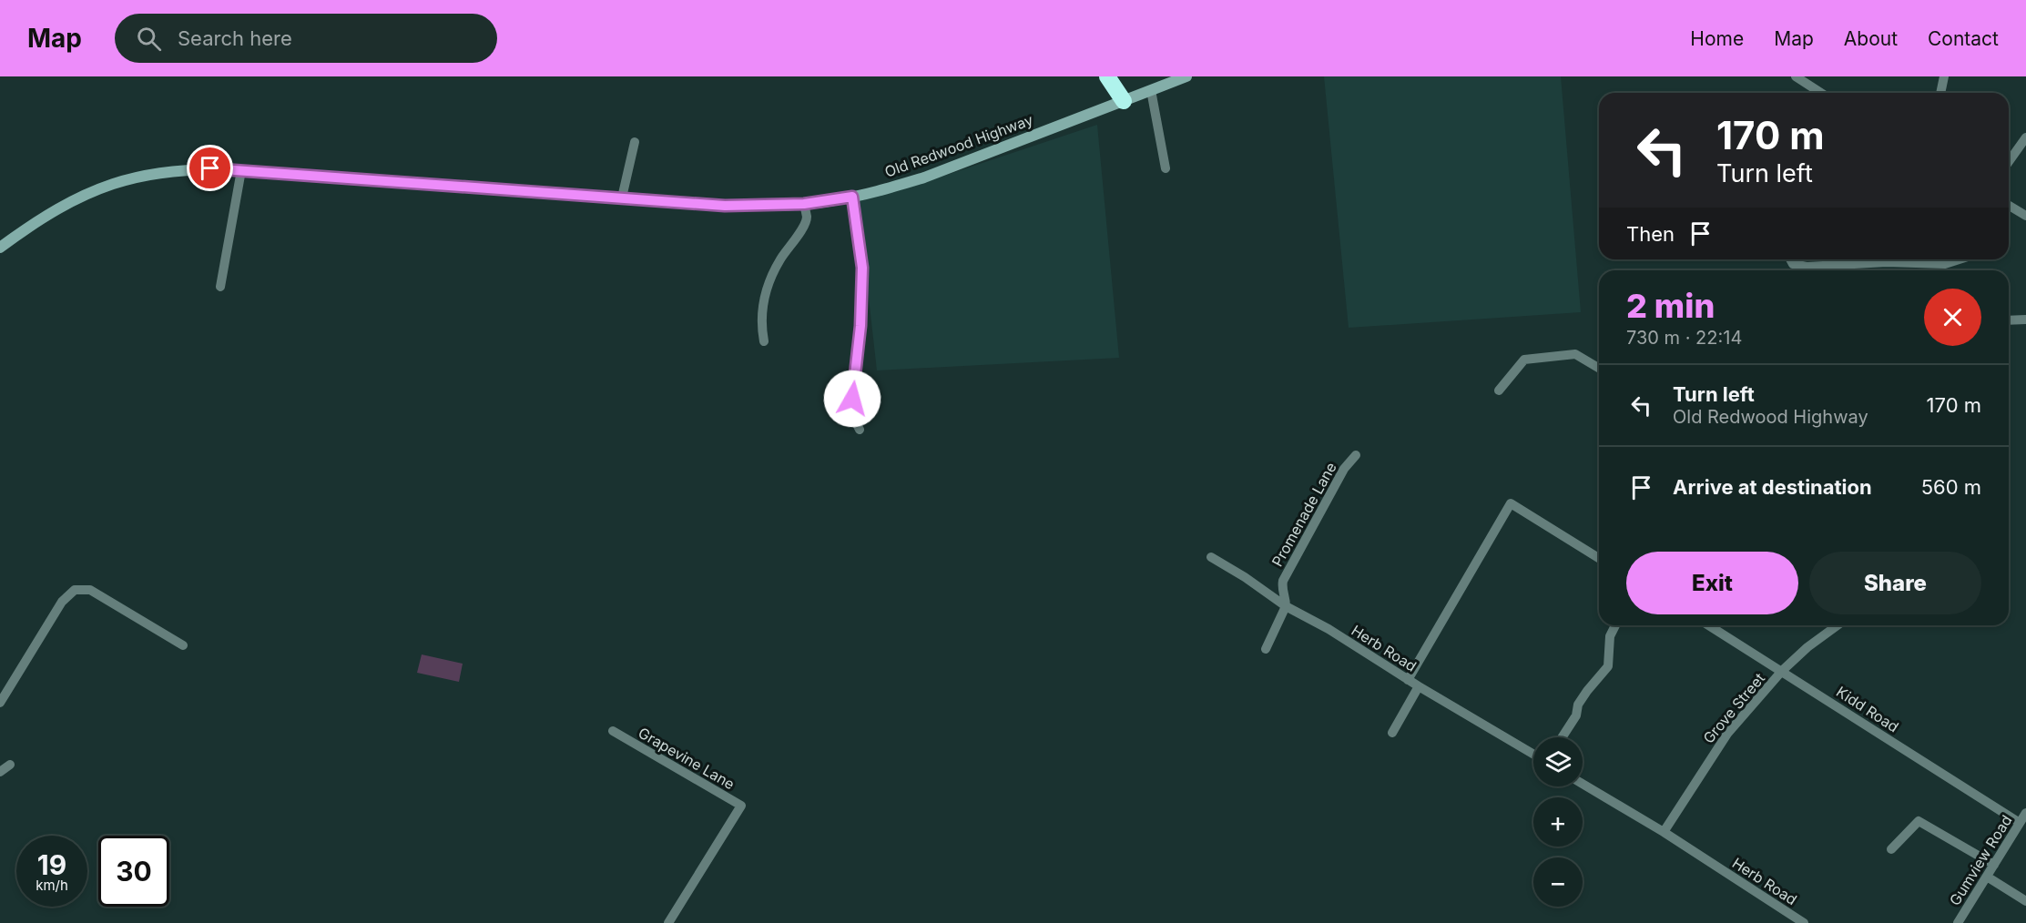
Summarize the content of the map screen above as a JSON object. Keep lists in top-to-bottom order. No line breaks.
{"streets":{"main road":["Old Redwood Highway"],"street":["Promenade Lane","Herb Road","Grove Street","Kidd Road","Grapevine Lane","Gumview Road"]},"crossings":[["Promenade Lane","Herb Road"],["Herb Road","Grove Street"],["Grove Street","Kidd Road"],["Kidd Road","Gumview Road"]],"page":{"header":"Map","search":"Search here","nav":["Home","Map","About","Contact"],"turn":["170 m","Turn left"],"then":"Then","heading":["2 min","730 m · 22:14"],"list":[{"name":"Turn left","note":"Old Redwood Highway","value":"170 m"},{"name":"Arrive at destination","value":"560 m"}],"buttons":["Exit","Share"],"map_buttons":["+","−"],"speed":"19 km/h","limit":"30"}}
